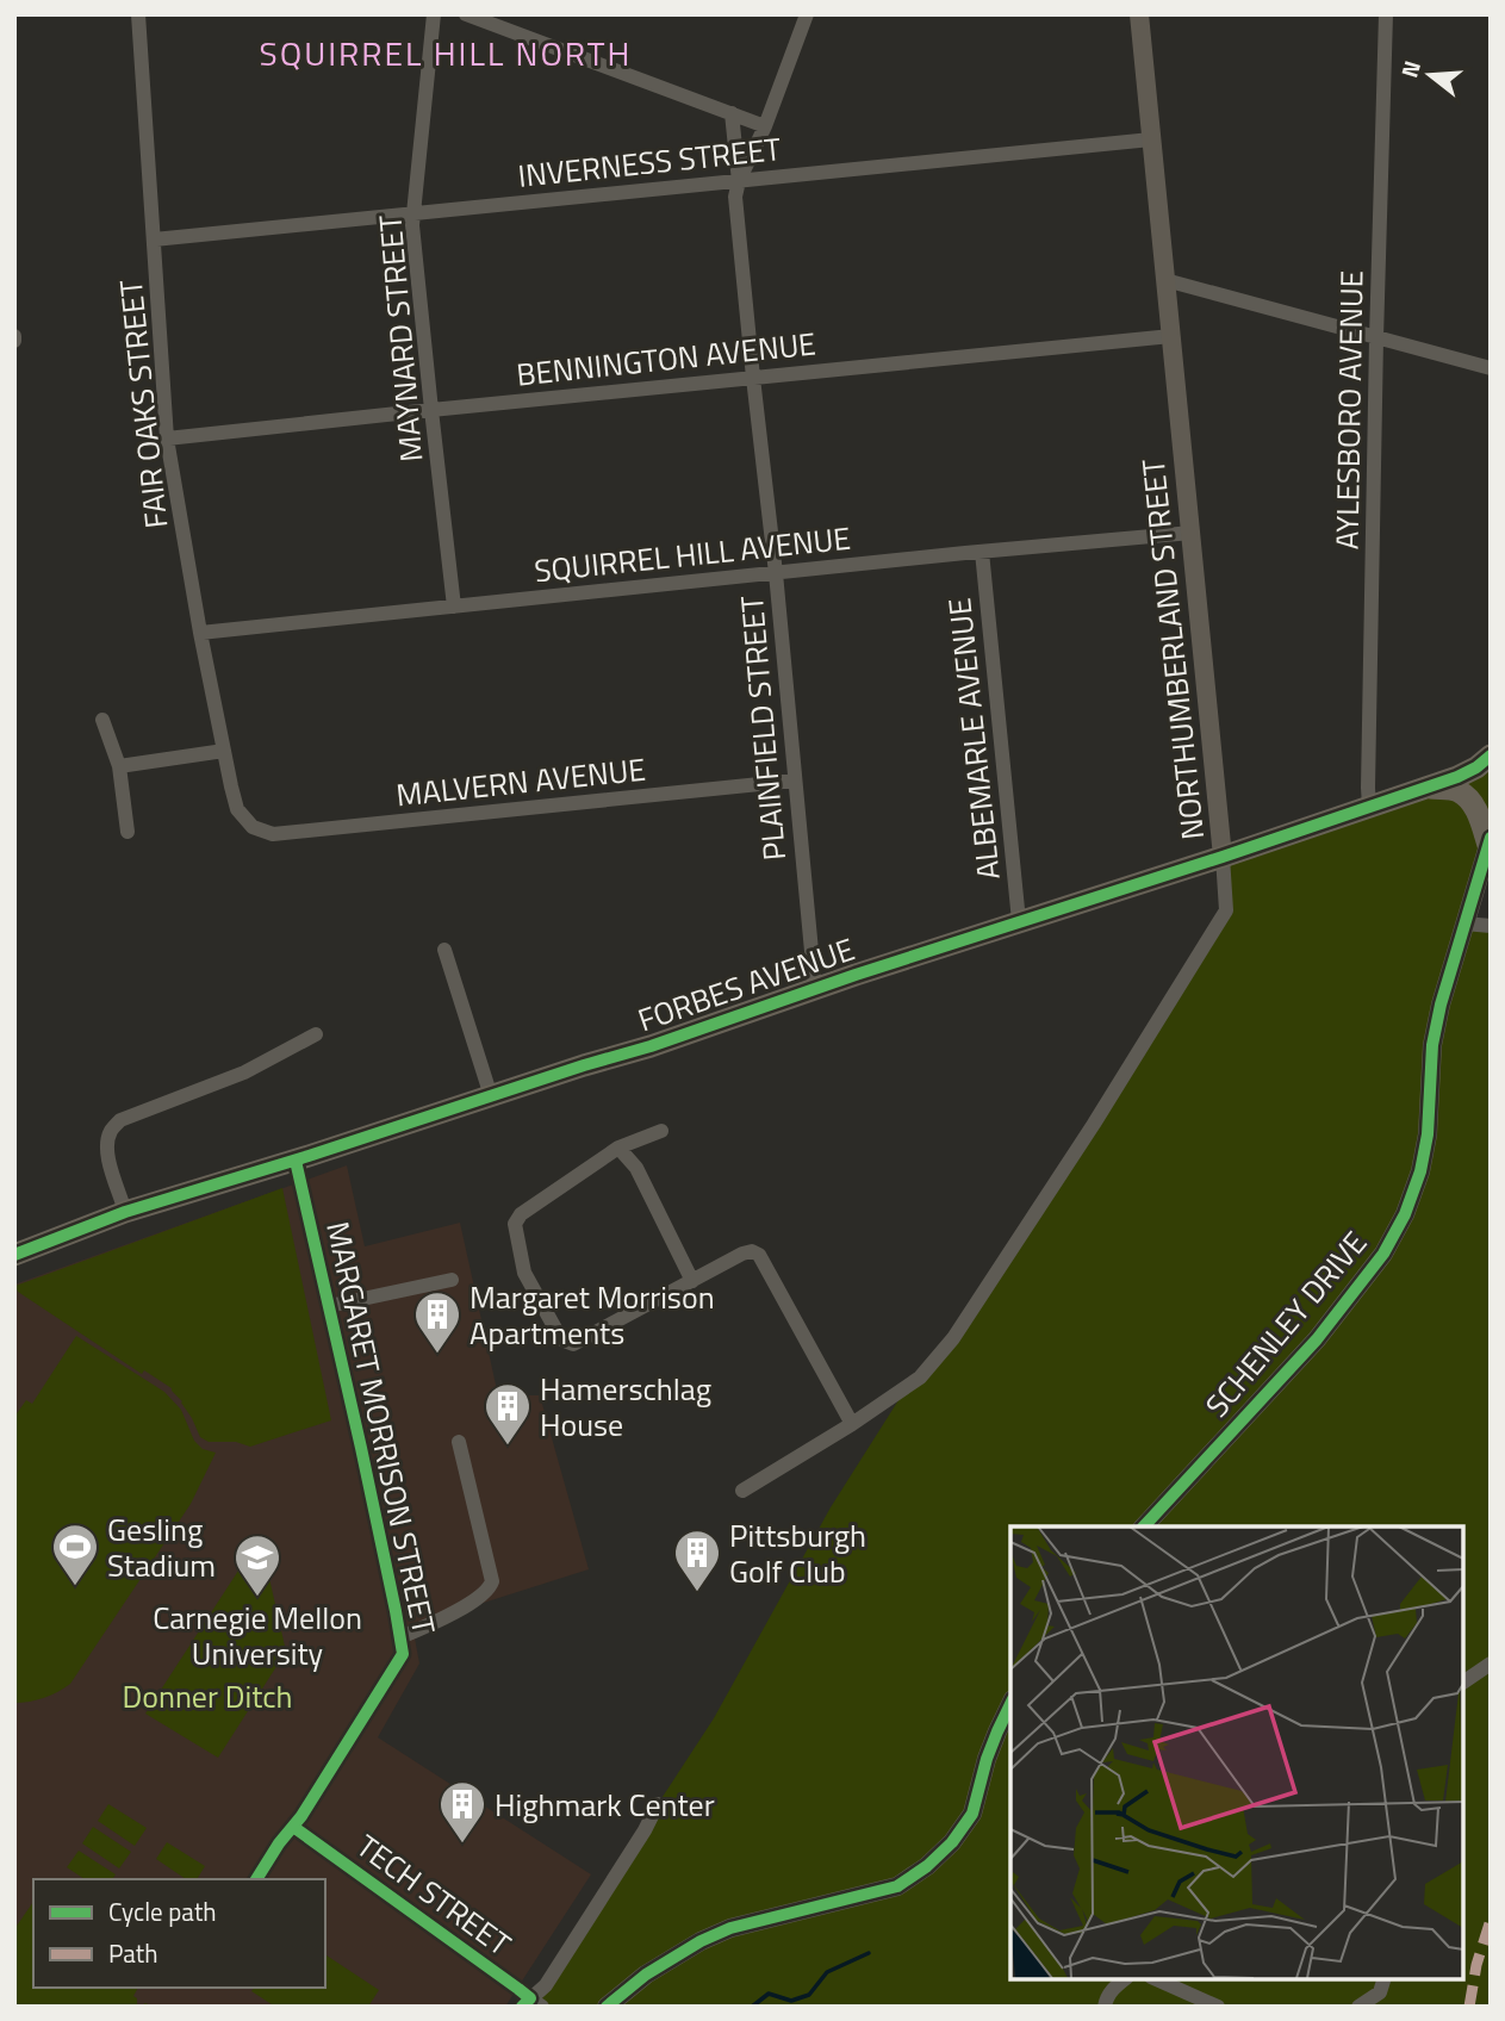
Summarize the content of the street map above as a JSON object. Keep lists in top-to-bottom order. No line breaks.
{"streets":{"main road":["FORBES AVENUE"],"street":["INVERNESS STREET","MAYNARD STREET","BENNINGTON AVENUE","FAIR OAKS STREET","AYLESBORO AVENUE","SQUIRREL HILL AVENUE","NORTHUMBERLAND STREET","PLAINFIELD STREET","ALBEMARLE AVENUE","MALVERN AVENUE","SCHENLEY DRIVE","MARGARET MORRISON STREET","TECH STREET"]},"crossings":[["INVERNESS STREET","MAYNARD STREET"],["INVERNESS STREET","FAIR OAKS STREET"],["INVERNESS STREET","NORTHUMBERLAND STREET"],["INVERNESS STREET","PLAINFIELD STREET"],["MAYNARD STREET","BENNINGTON AVENUE"],["MAYNARD STREET","SQUIRREL HILL AVENUE"],["BENNINGTON AVENUE","FAIR OAKS STREET"],["BENNINGTON AVENUE","NORTHUMBERLAND STREET"],["BENNINGTON AVENUE","PLAINFIELD STREET"],["FAIR OAKS STREET","SQUIRREL HILL AVENUE"],["FAIR OAKS STREET","MALVERN AVENUE"],["AYLESBORO AVENUE","FORBES AVENUE"],["SQUIRREL HILL AVENUE","NORTHUMBERLAND STREET"],["SQUIRREL HILL AVENUE","PLAINFIELD STREET"],["SQUIRREL HILL AVENUE","ALBEMARLE AVENUE"],["NORTHUMBERLAND STREET","FORBES AVENUE"],["PLAINFIELD STREET","MALVERN AVENUE"],["PLAINFIELD STREET","FORBES AVENUE"],["ALBEMARLE AVENUE","FORBES AVENUE"],["FORBES AVENUE","MARGARET MORRISON STREET"],["MARGARET MORRISON STREET","TECH STREET"]],"districts":["SQUIRREL HILL NORTH"],"parks":["Donner Ditch"],"places":{"building":["Margaret Morrison Apartments","Hamerschlag House","Pittsburgh Golf Club","Highmark Center"],"sports":["Gesling Stadium"],"school or university":["Carnegie Mellon University"]},"legend":["Cycle path","Path"],"north":"left"}
